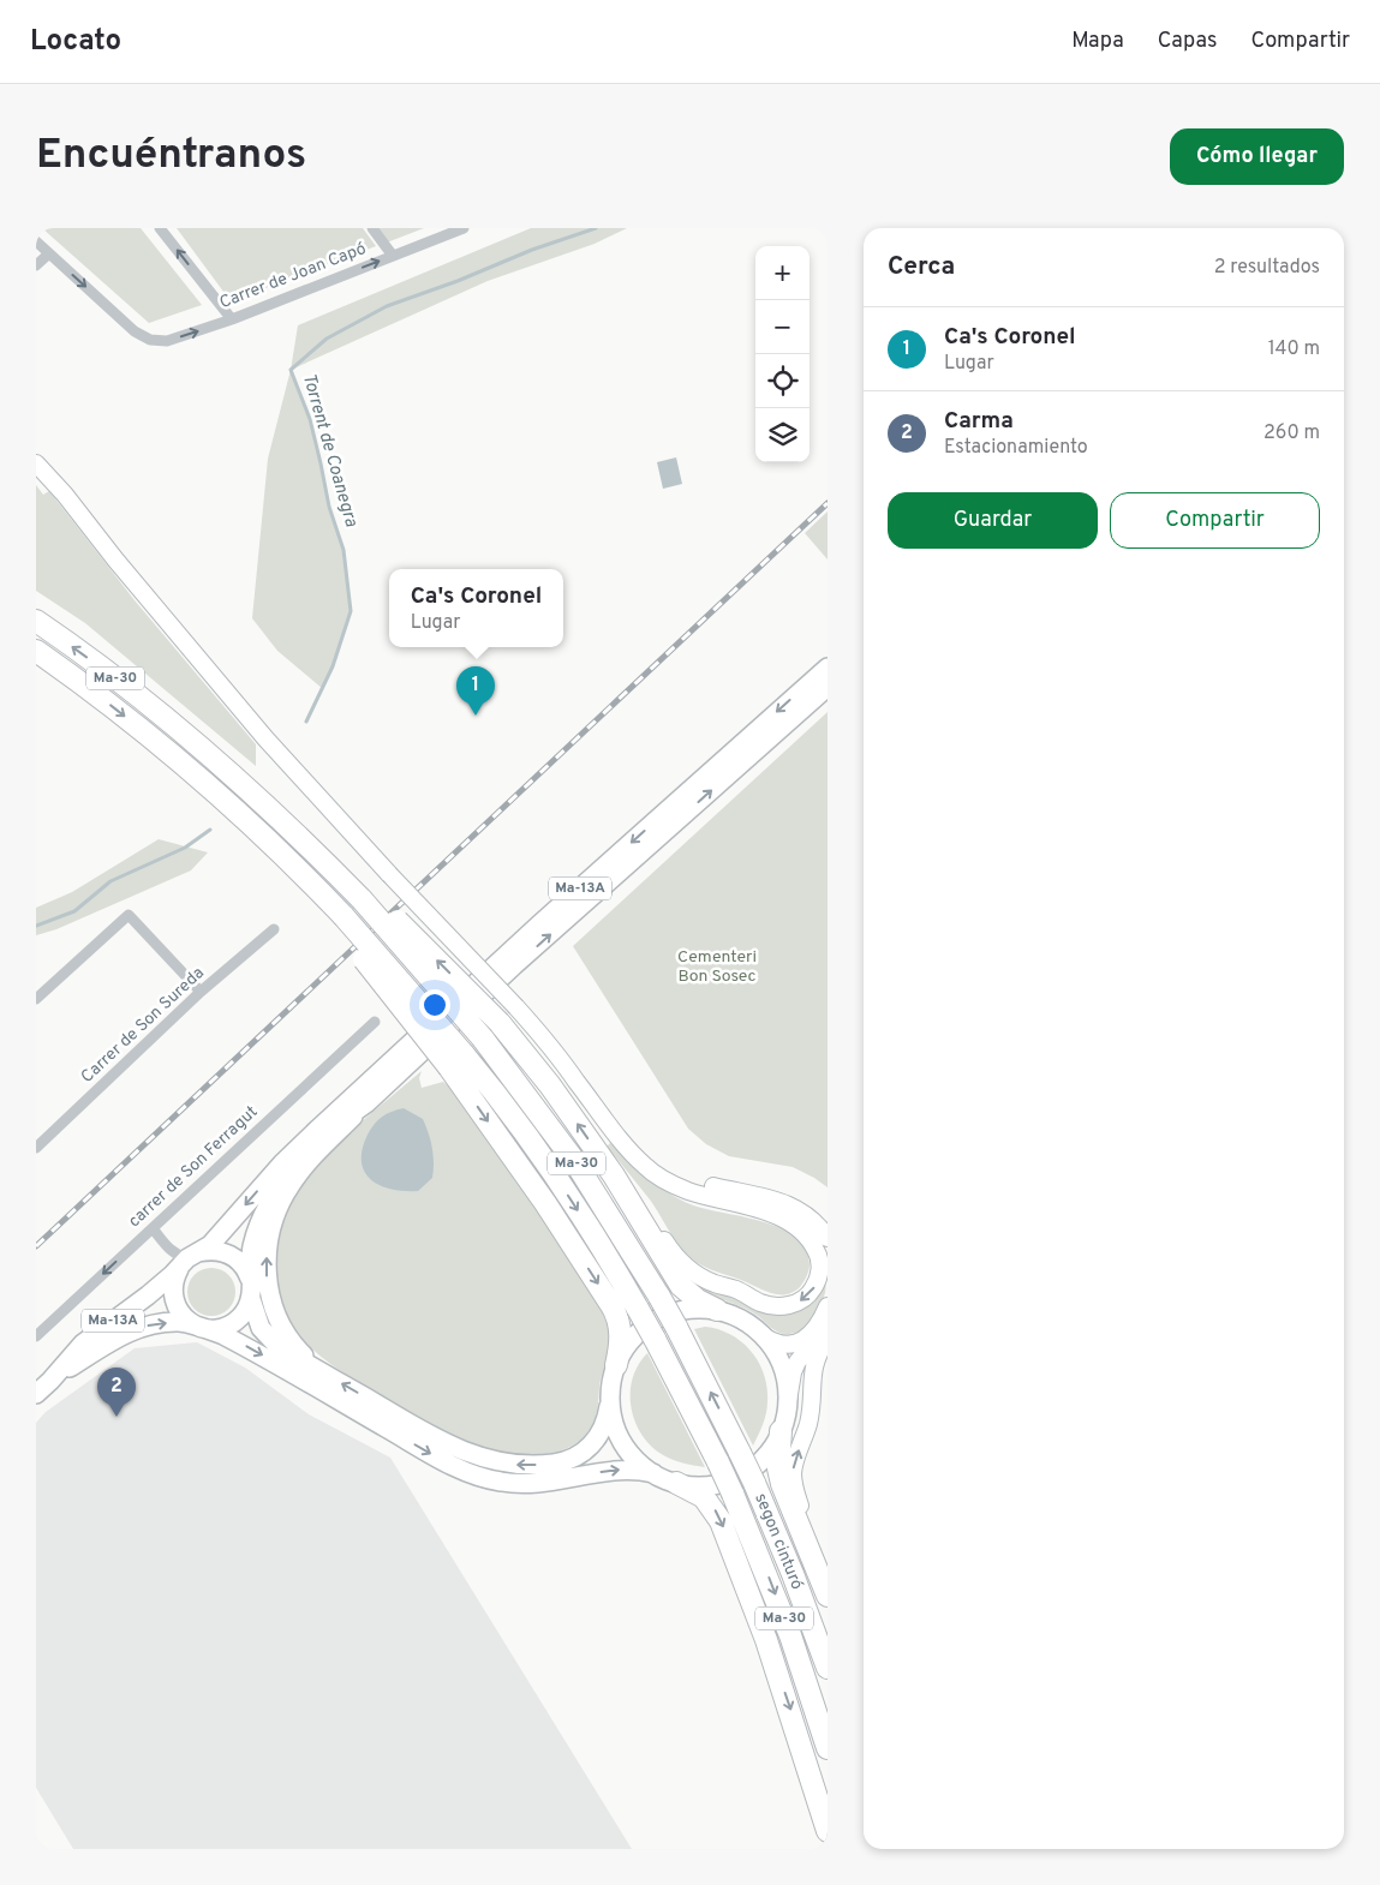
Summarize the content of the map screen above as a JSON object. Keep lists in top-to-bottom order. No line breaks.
{"streets":{"highway":["Ma-30","segon cinturó"],"main road":["Ma-13A"],"street":["Carrer de Joan Capó","Carrer de Son Sureda","carrer de Son Ferragut"]},"crossings":[["Ma-30","segon cinturó"]],"one_way":["Carrer de Joan Capó"],"water":["Torrent de Coanegra"],"parks":["Cementeri Bon Sosec"],"page":{"header":"Locato","nav":["Mapa","Capas","Compartir"],"buttons":["Cómo llegar",["Guardar","Compartir"]],"title":"Encuéntranos","heading":["Cerca","2 resultados"],"map_buttons":["+","−"],"list":[{"mark":"1","name":"Ca's Coronel","note":"Lugar","value":"140 m"},{"mark":"2","name":"Carma","note":"Estacionamiento","value":"260 m"}],"popup":["Ca's Coronel","Lugar"],"pins":["1","2"]}}
